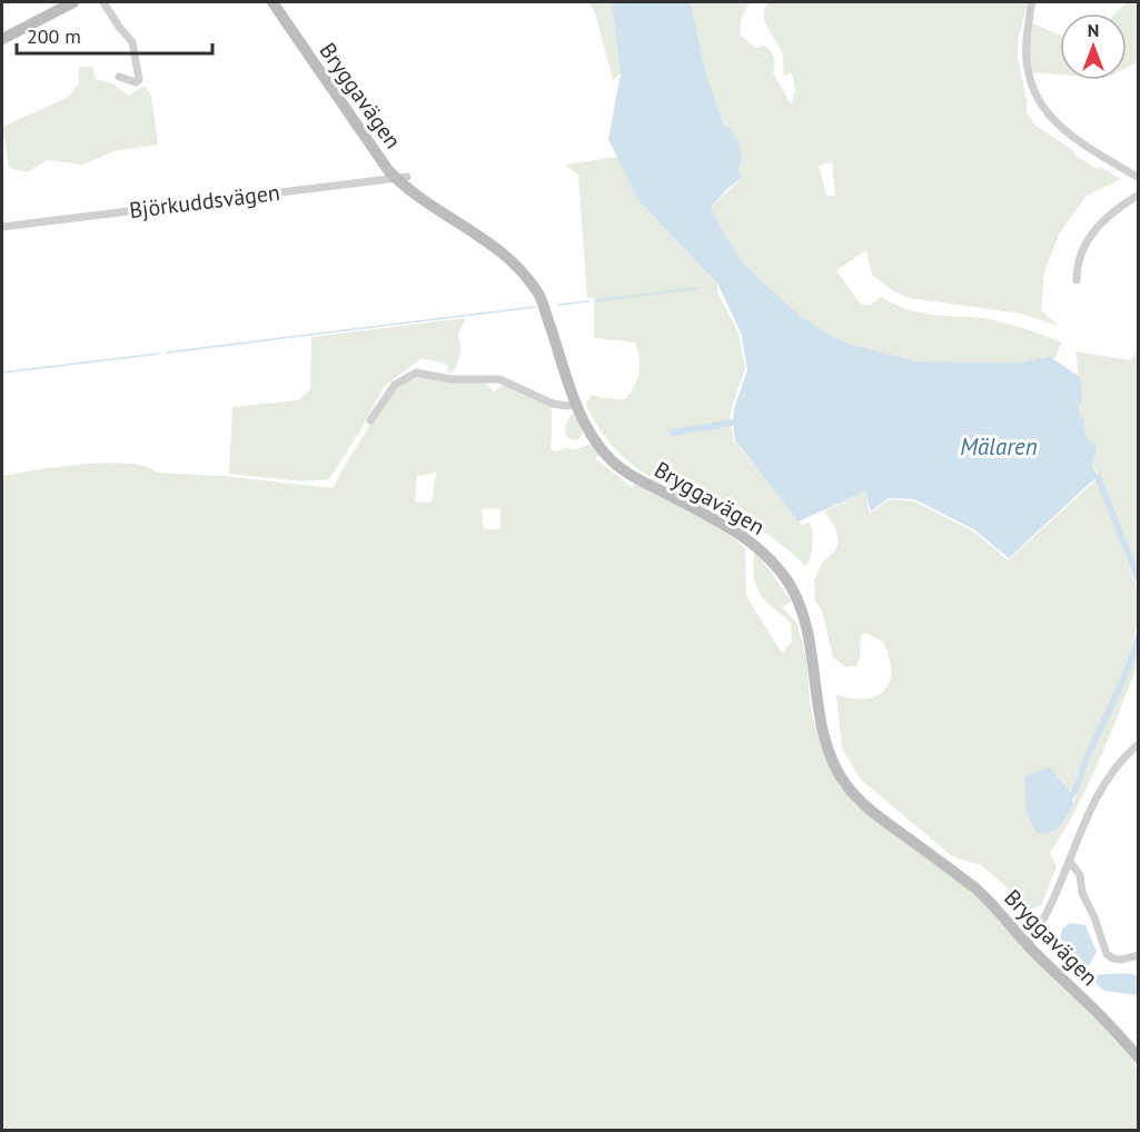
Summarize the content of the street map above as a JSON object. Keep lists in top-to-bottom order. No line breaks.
{"streets":{"main road":["Bryggavägen"],"street":["Björkuddsvägen"]},"crossings":[["Bryggavägen","Björkuddsvägen"]],"water":["Mälaren"],"scale_bar":"200 m","north":"top"}
